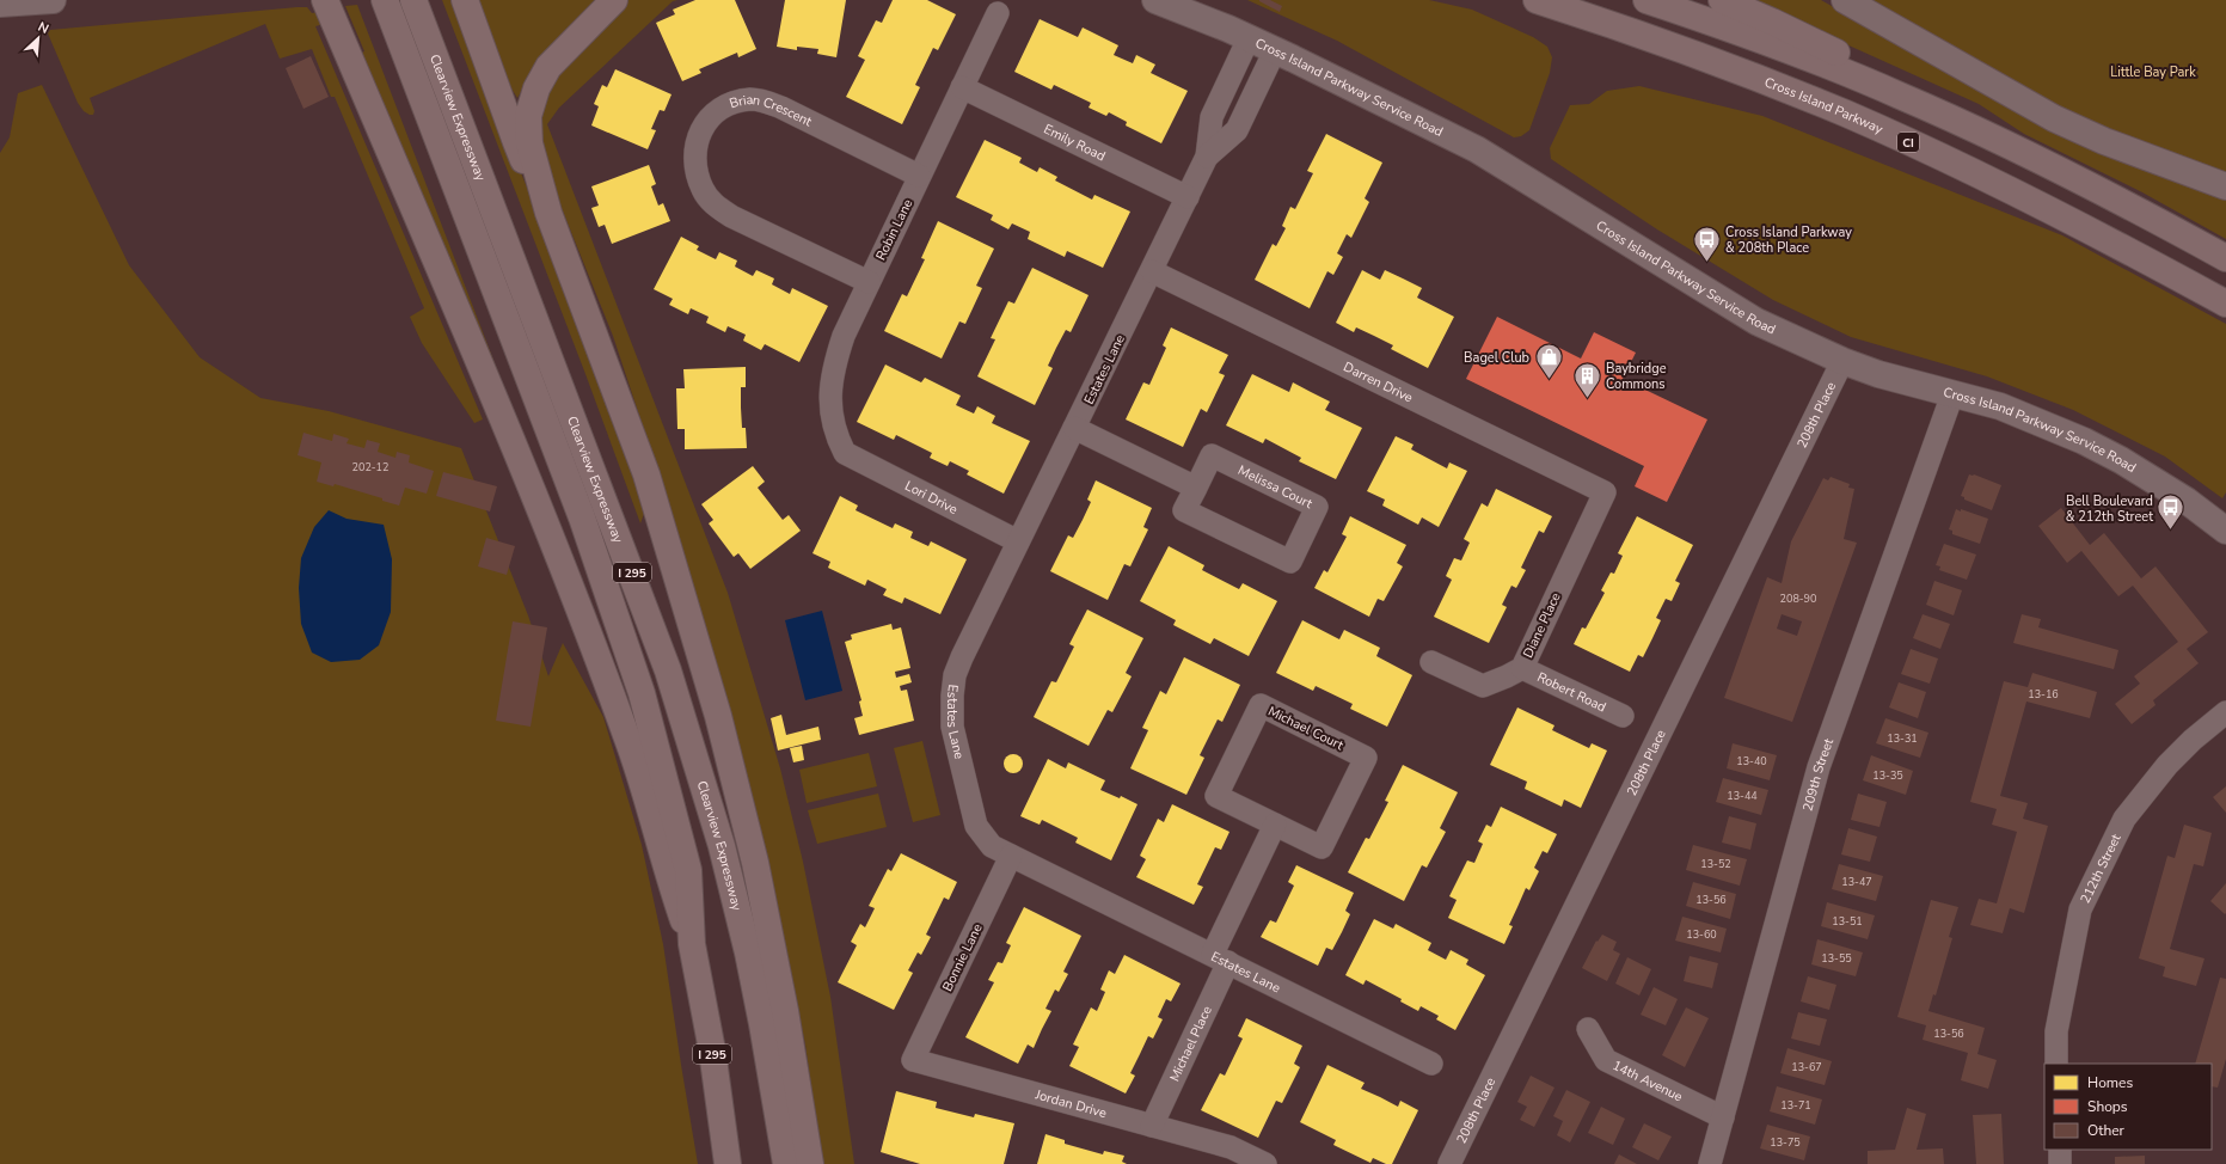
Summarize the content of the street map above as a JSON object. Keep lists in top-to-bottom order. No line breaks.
{"streets":{"highway":["Cross Island Parkway","Clearview Expressway","CI","I 295"],"street":["Cross Island Parkway Service Road","Brian Crescent","Emily Road","Robin Lane","Estates Lane","Darren Drive","208th Place","Melissa Court","Lori Drive","Diane Place","Robert Road","Michael Court","209th Street","212th Street","Bonnie Lane","Michael Place","14th Avenue","Jordan Drive"]},"crossings":[["Cross Island Parkway Service Road","Estates Lane"],["Cross Island Parkway Service Road","208th Place"],["Cross Island Parkway Service Road","209th Street"],["Brian Crescent","Robin Lane"],["Emily Road","Robin Lane"],["Emily Road","Estates Lane"],["Robin Lane","Lori Drive"],["Estates Lane","Darren Drive"],["Estates Lane","Lori Drive"],["Estates Lane","Bonnie Lane"],["Estates Lane","Michael Place"],["Darren Drive","Diane Place"],["Diane Place","Robert Road"],["209th Street","14th Avenue"],["Bonnie Lane","Jordan Drive"],["Michael Place","Jordan Drive"]],"parks":["Little Bay Park"],"places":{"bus stop":["Cross Island Parkway & 208th Place","Bell Boulevard & 212th Street"],"shop":["Bagel Club"],"building":["Baybridge Commons"]},"house_numbers":["202-12","208-90","13-16","13-31","13-40","13-35","13-44","13-52","13-47","13-56","13-51","13-60","13-55","13-56","13-67","13-71","13-75"],"legend":["Homes","Shops","Other"],"north":"top right"}
